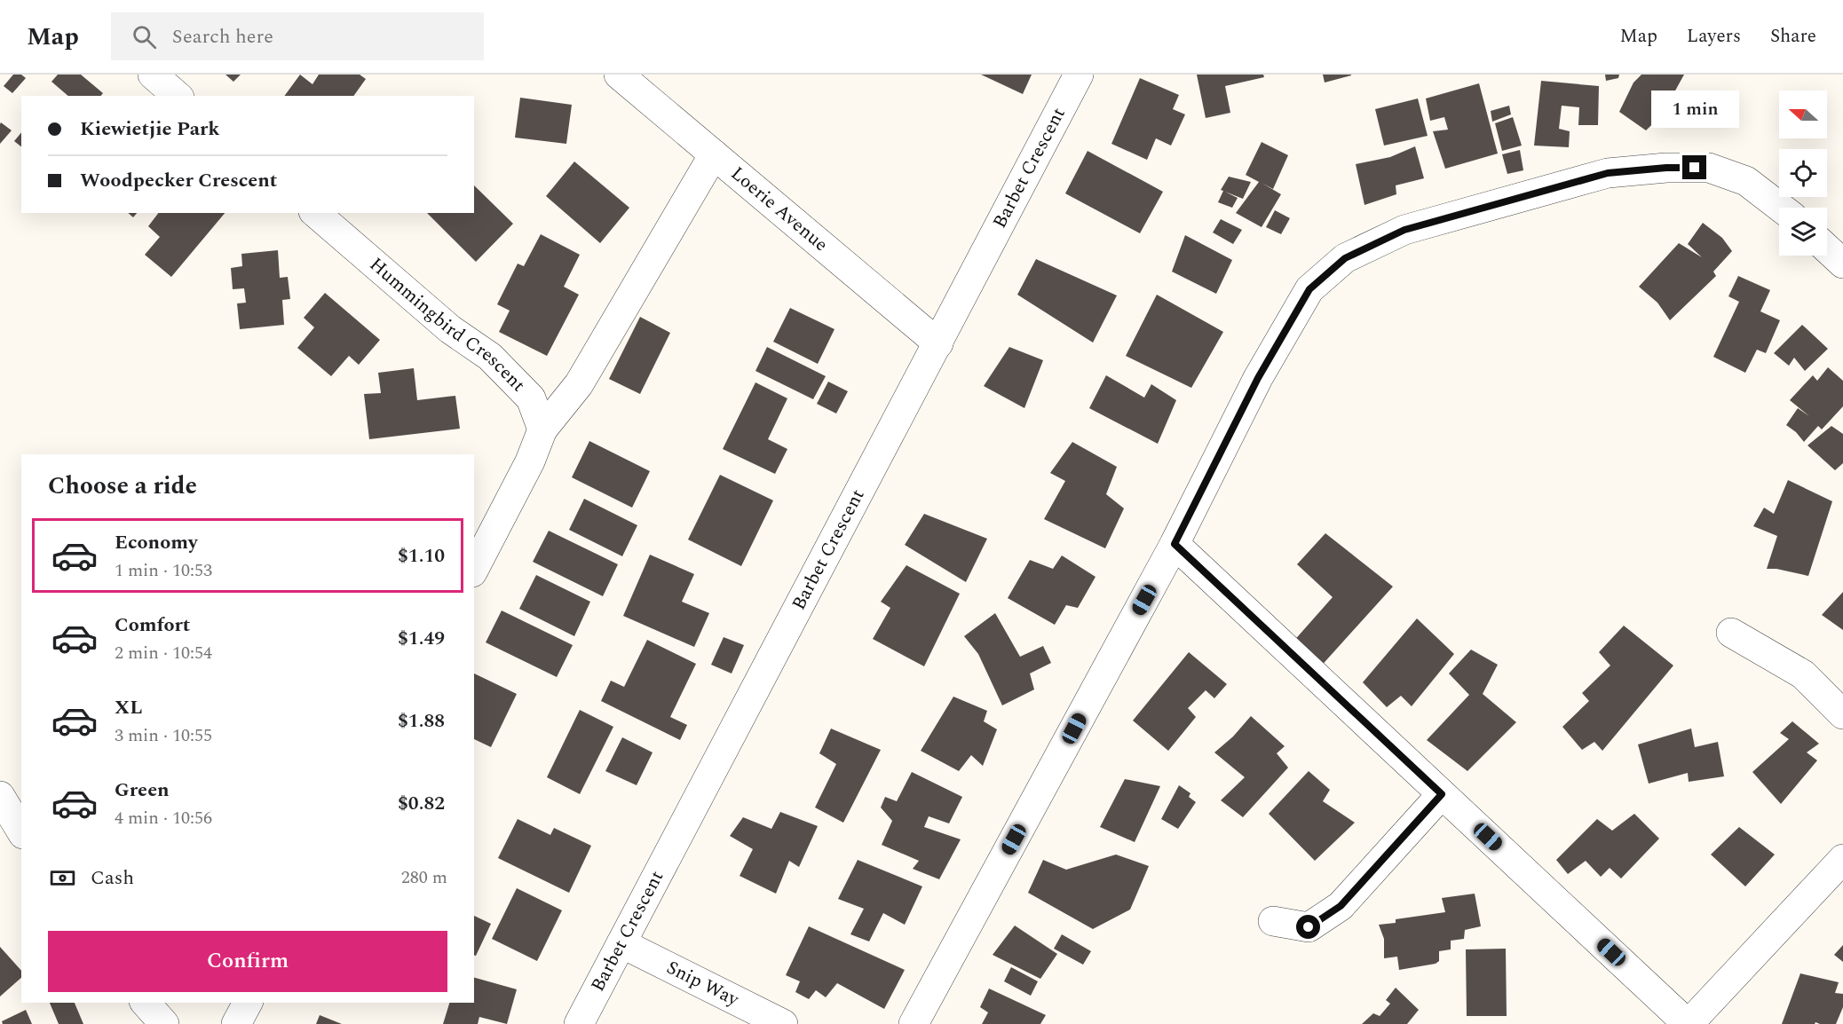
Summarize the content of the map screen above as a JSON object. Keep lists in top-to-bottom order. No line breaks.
{"streets":{"street":["Barbet Crescent","Loerie Avenue","Hummingbird Crescent","Snip Way"]},"crossings":[["Barbet Crescent","Loerie Avenue"],["Barbet Crescent","Snip Way"]],"north":"left","page":{"header":"Map","search":"Search here","nav":["Map","Layers","Share"],"bubble":"1 min","banner":["Kiewietjie Park","Woodpecker Crescent"],"heading":"Choose a ride","list":[{"name":"Economy","note":"1 min · 10:53","value":"$1.10"},{"name":"Comfort","note":"2 min · 10:54","value":"$1.49"},{"name":"XL","note":"3 min · 10:55","value":"$1.88"},{"name":"Green","note":"4 min · 10:56","value":"$0.82"}],"pay":["Cash","280 m"],"buttons":"Confirm"}}
